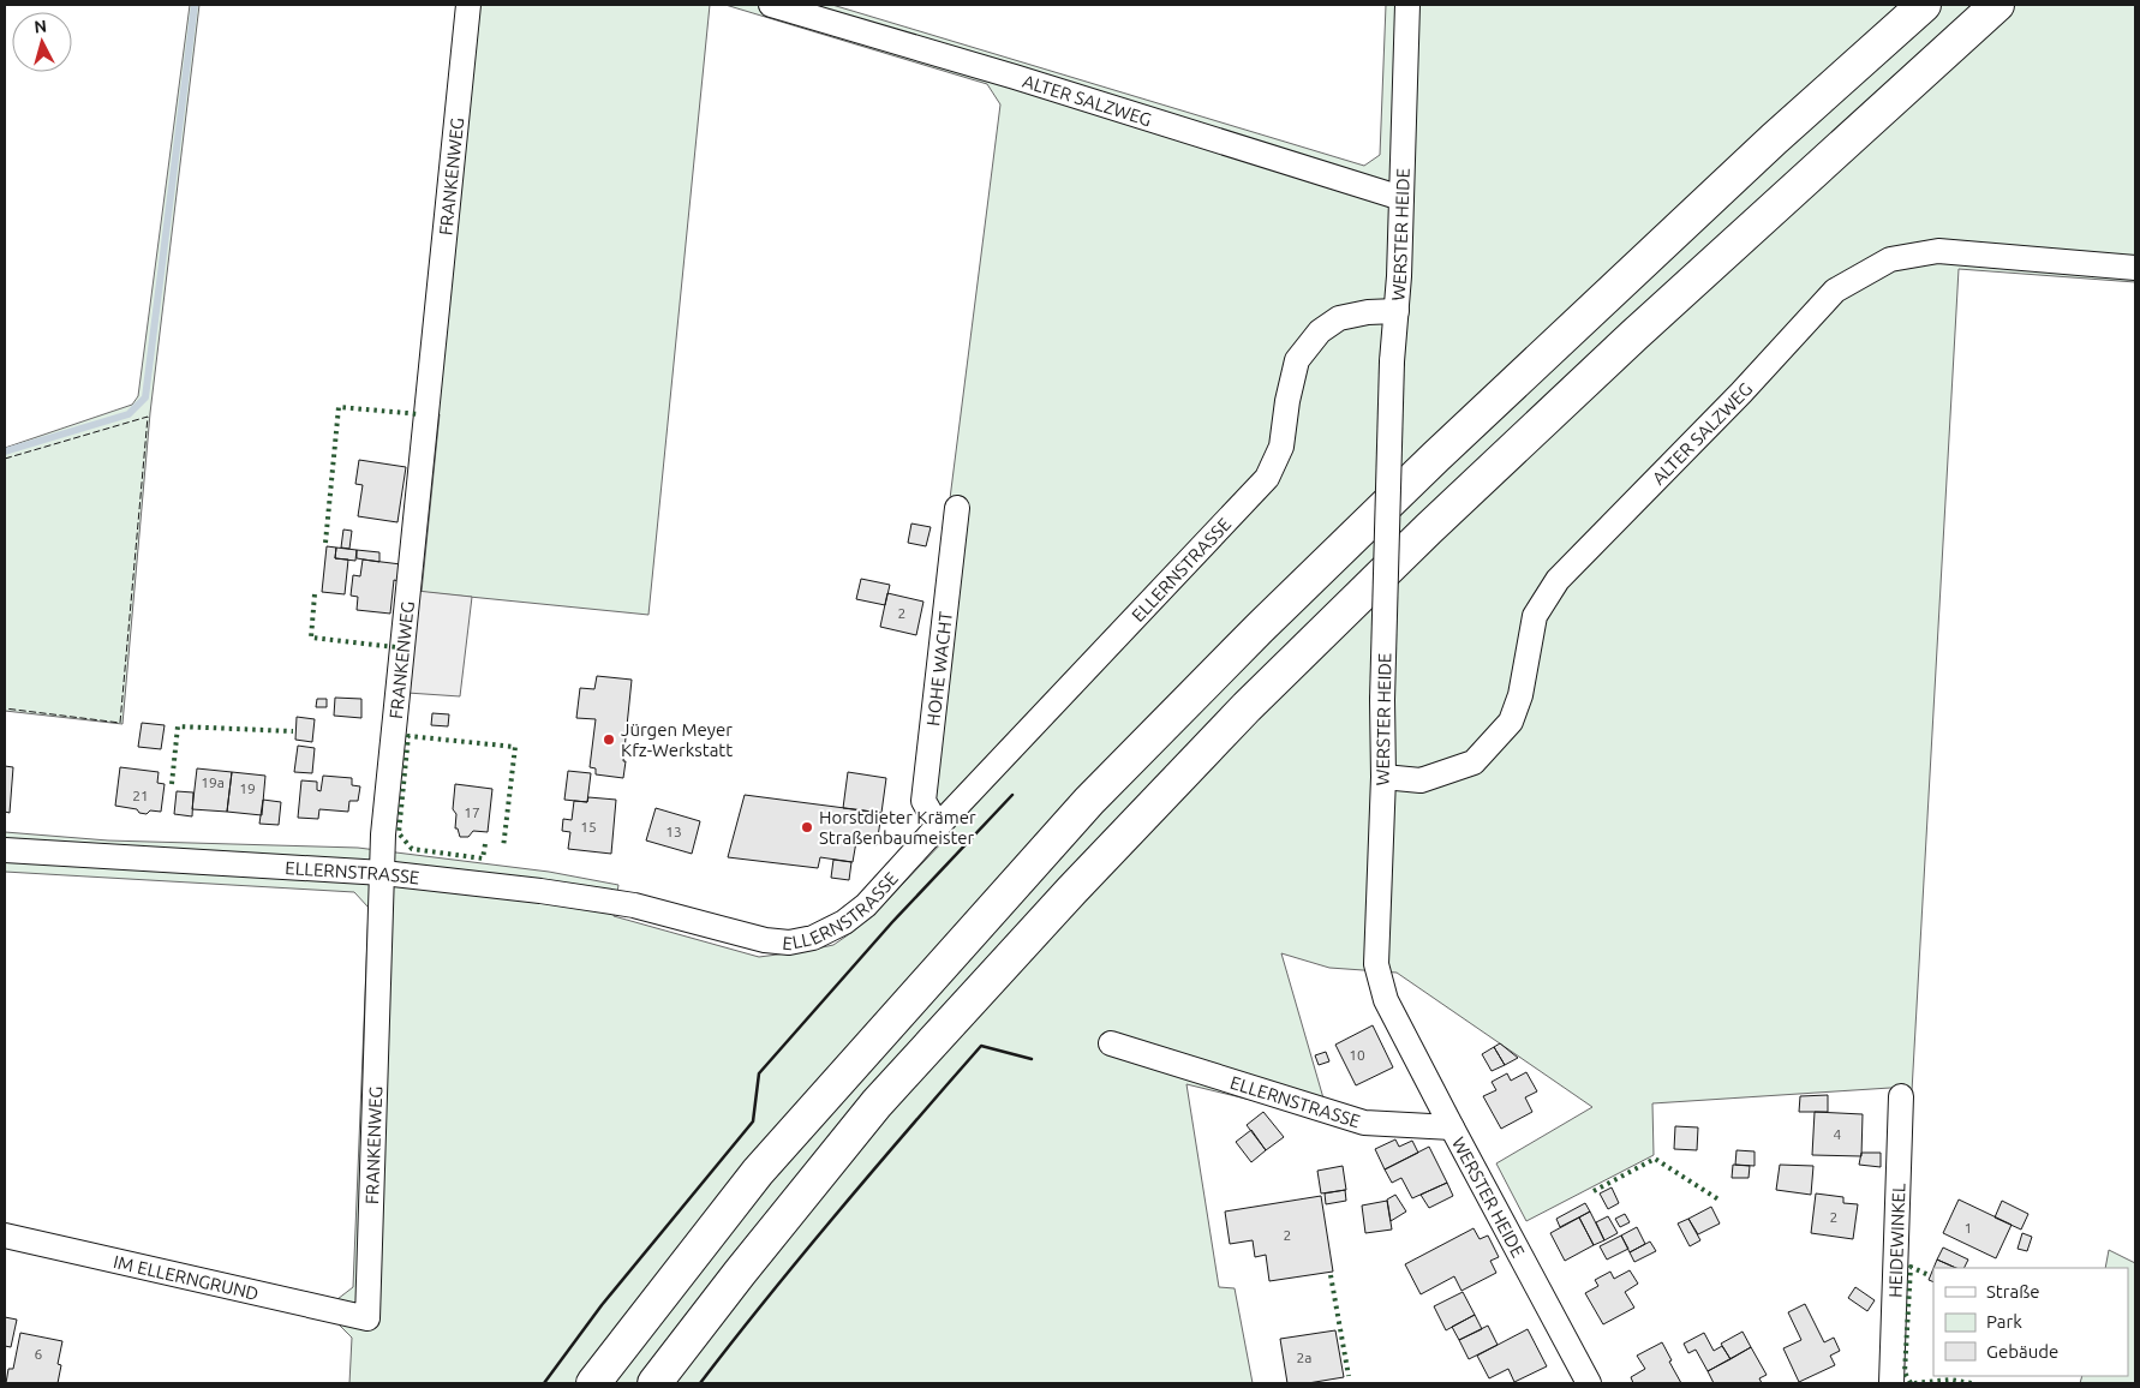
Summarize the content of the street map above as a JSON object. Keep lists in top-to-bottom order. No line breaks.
{"streets":{"street":["ALTER SALZWEG","FRANKENWEG","WERSTER HEIDE","ELLERNSTRASSE","HOHE WACHT","HEIDEWINKEL","IM ELLERNGRUND"]},"crossings":[["ALTER SALZWEG","WERSTER HEIDE"],["FRANKENWEG","ELLERNSTRASSE"],["FRANKENWEG","IM ELLERNGRUND"],["WERSTER HEIDE","ELLERNSTRASSE"],["ELLERNSTRASSE","HOHE WACHT"]],"places":["Jürgen Meyer Kfz-Werkstatt","Horstdieter Krämer Straßenbaumeister"],"house_numbers":["2","19a","19","21","17","15","13","10","4","2","1","2","6","2a"],"legend":["Straße","Park","Gebäude"],"north":"top"}
